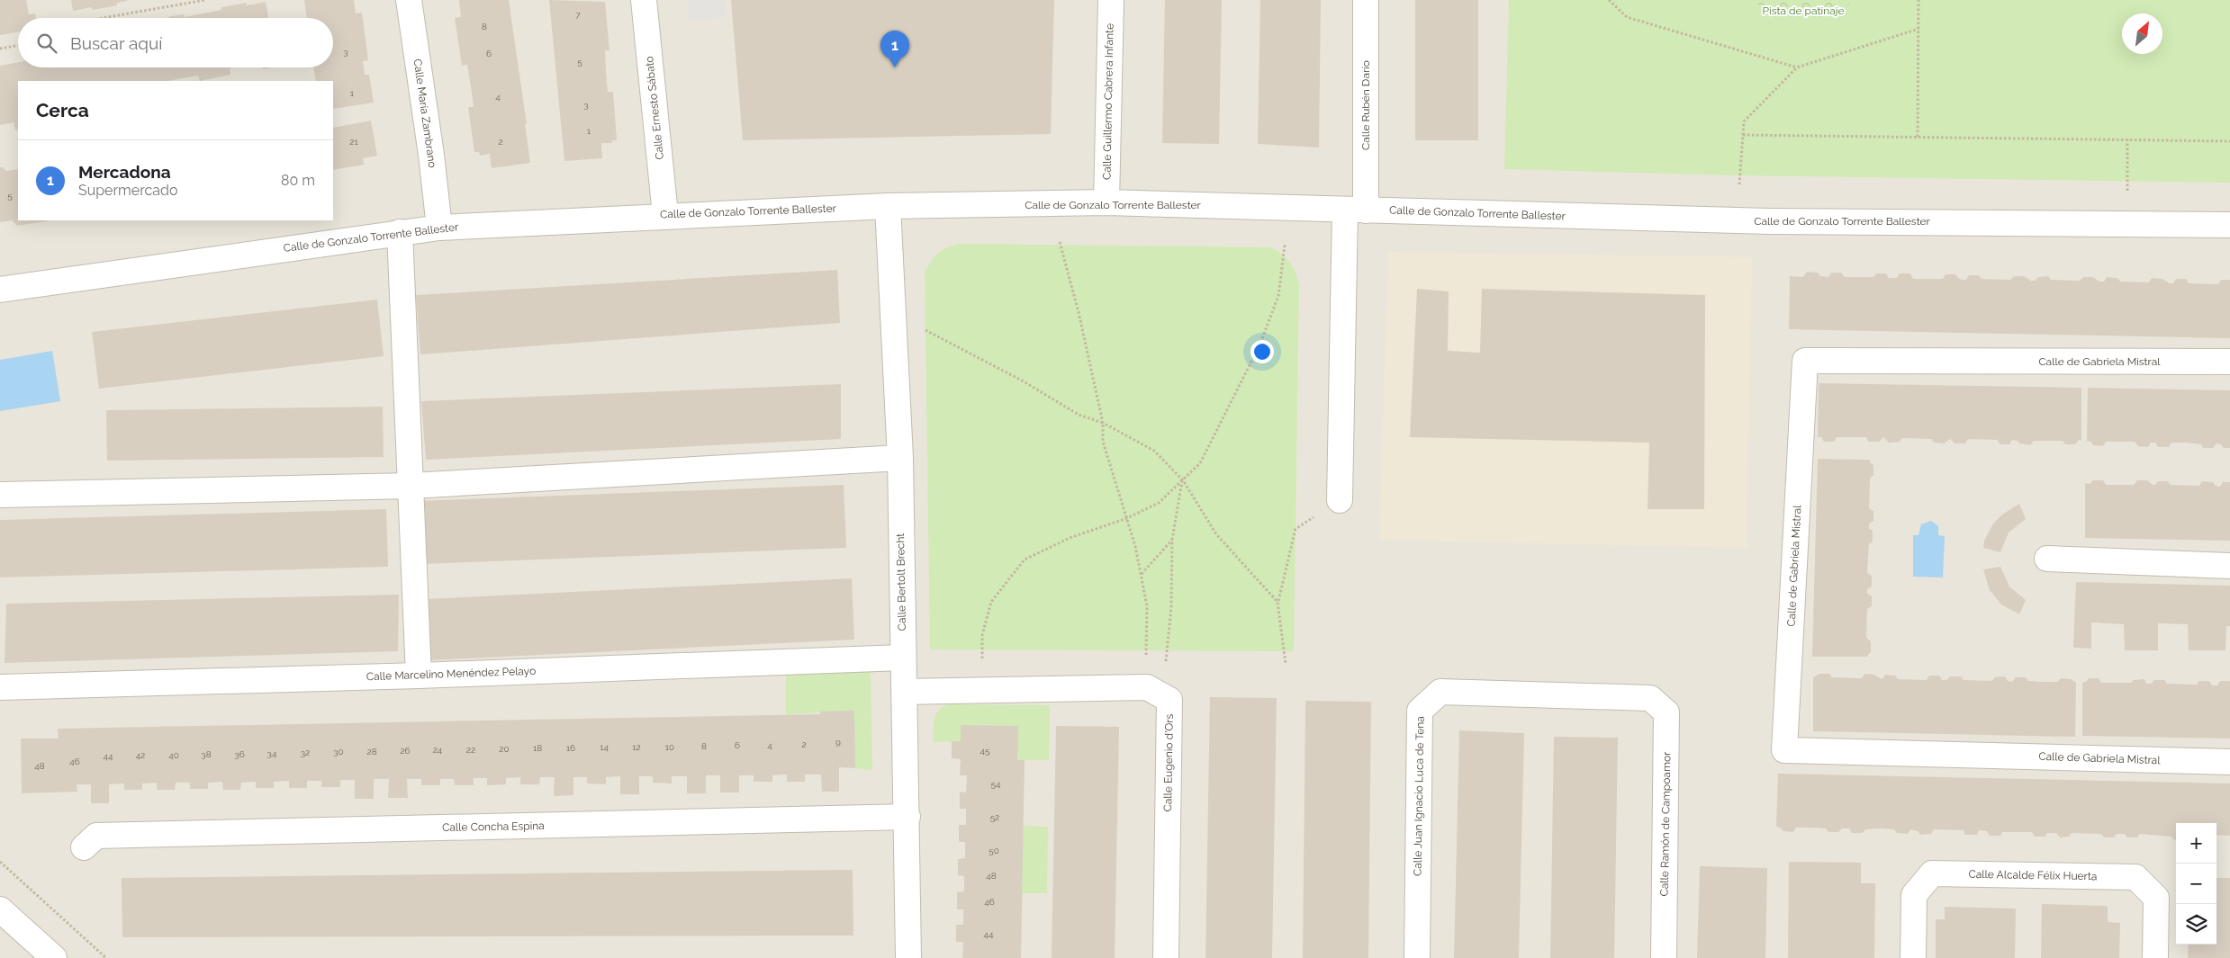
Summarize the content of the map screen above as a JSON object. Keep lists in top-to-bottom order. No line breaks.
{"streets":{"street":["Calle Guillermo Cabrera Infante","Calle Rubén Darío","Calle Ernesto Sábato","Calle María Zambrano","Calle de Gonzalo Torrente Ballester","Calle de Gabriela Mistral","Calle Bertolt Brecht","Calle Marcelino Menéndez Pelayo","Calle Eugenio d'Ors","Calle Juan Ignacio Luca de Tena","Calle Ramón de Campoamor","Calle Concha Espina","Calle Alcalde Félix Huerta"]},"crossings":[["Calle Guillermo Cabrera Infante","Calle de Gonzalo Torrente Ballester"],["Calle Rubén Darío","Calle de Gonzalo Torrente Ballester"],["Calle Ernesto Sábato","Calle de Gonzalo Torrente Ballester"],["Calle María Zambrano","Calle de Gonzalo Torrente Ballester"],["Calle de Gonzalo Torrente Ballester","Calle Bertolt Brecht"],["Calle Bertolt Brecht","Calle Marcelino Menéndez Pelayo"],["Calle Bertolt Brecht","Calle Eugenio d'Ors"],["Calle Bertolt Brecht","Calle Concha Espina"],["Calle Juan Ignacio Luca de Tena","Calle Ramón de Campoamor"]],"parks":["Pista de patinaje"],"house_numbers":["7","8","3","6","5","1","4","3","1","21","2","5","9","2","6","4","8","14","12","10","18","16","20","24","22","26","45","30","28","32","34","38","36","42","40","44","46","48","54","52","50","48","46","44"],"north":"top right","page":{"search":"Buscar aquí","pins":"1","heading":"Cerca","list":[{"mark":"1","name":"Mercadona","note":"Supermercado","value":"80 m"}],"map_buttons":["+","−"]}}
